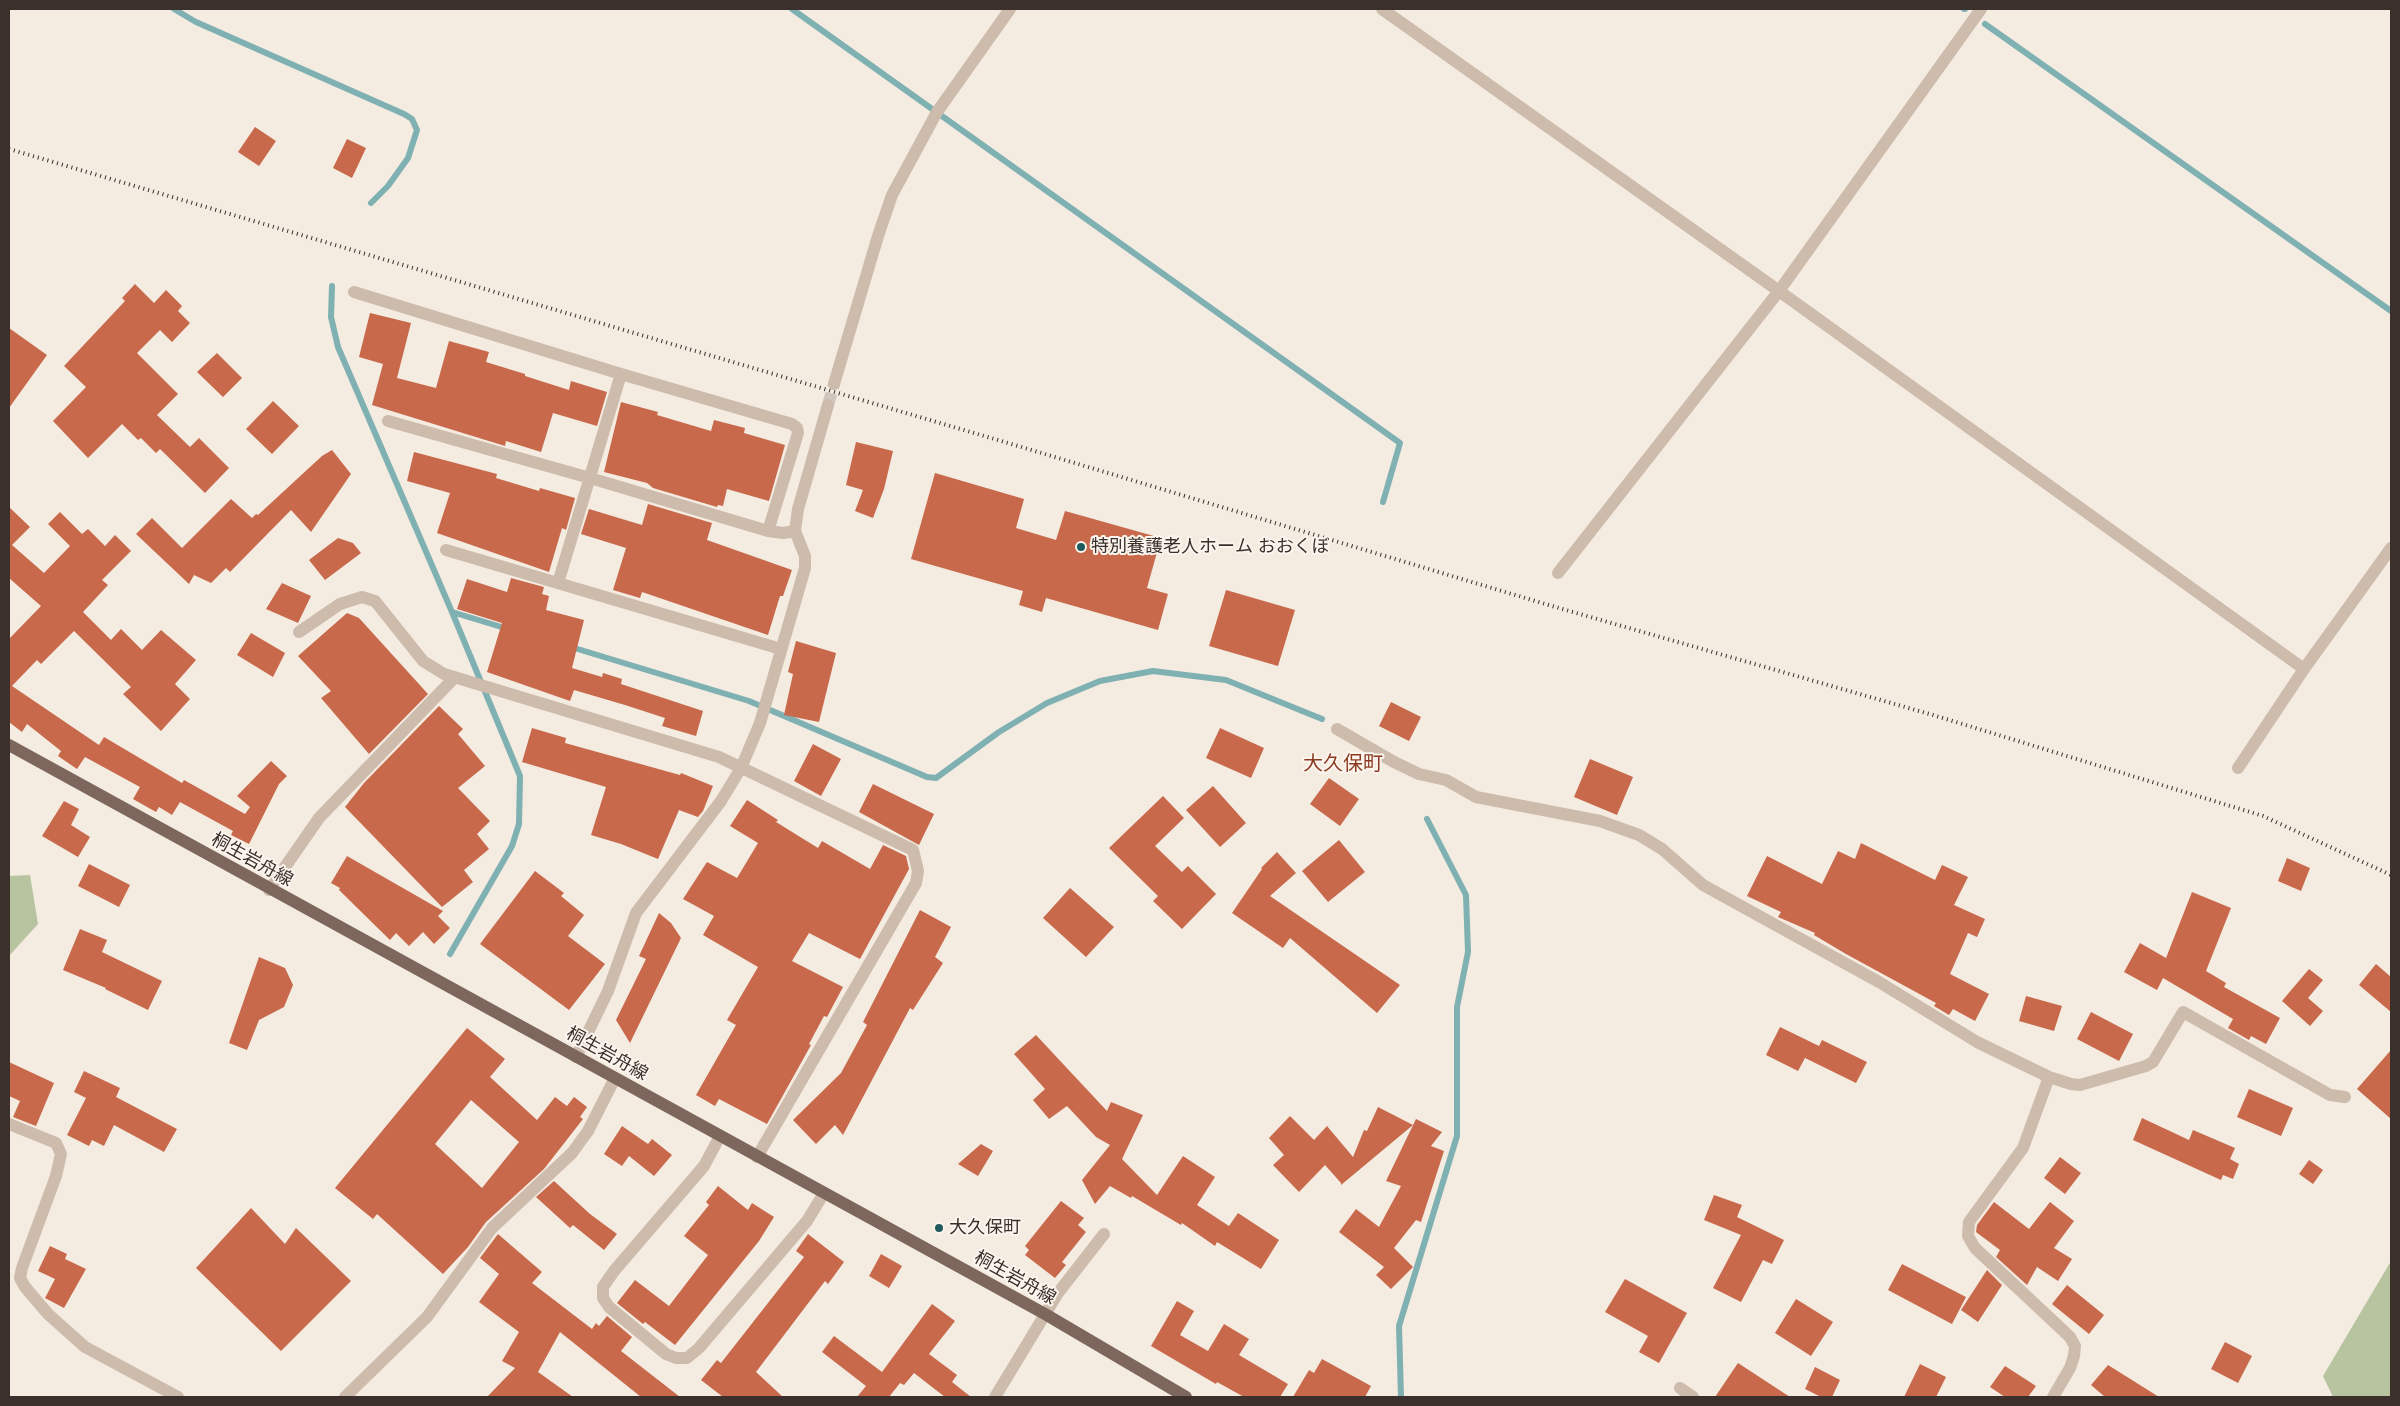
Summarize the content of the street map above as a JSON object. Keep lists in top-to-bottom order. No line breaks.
{"streets":{"main road":["桐生岩舟線"]},"districts":["大久保町"],"places":["特別養護老人ホーム おおくぼ","大久保町"]}
